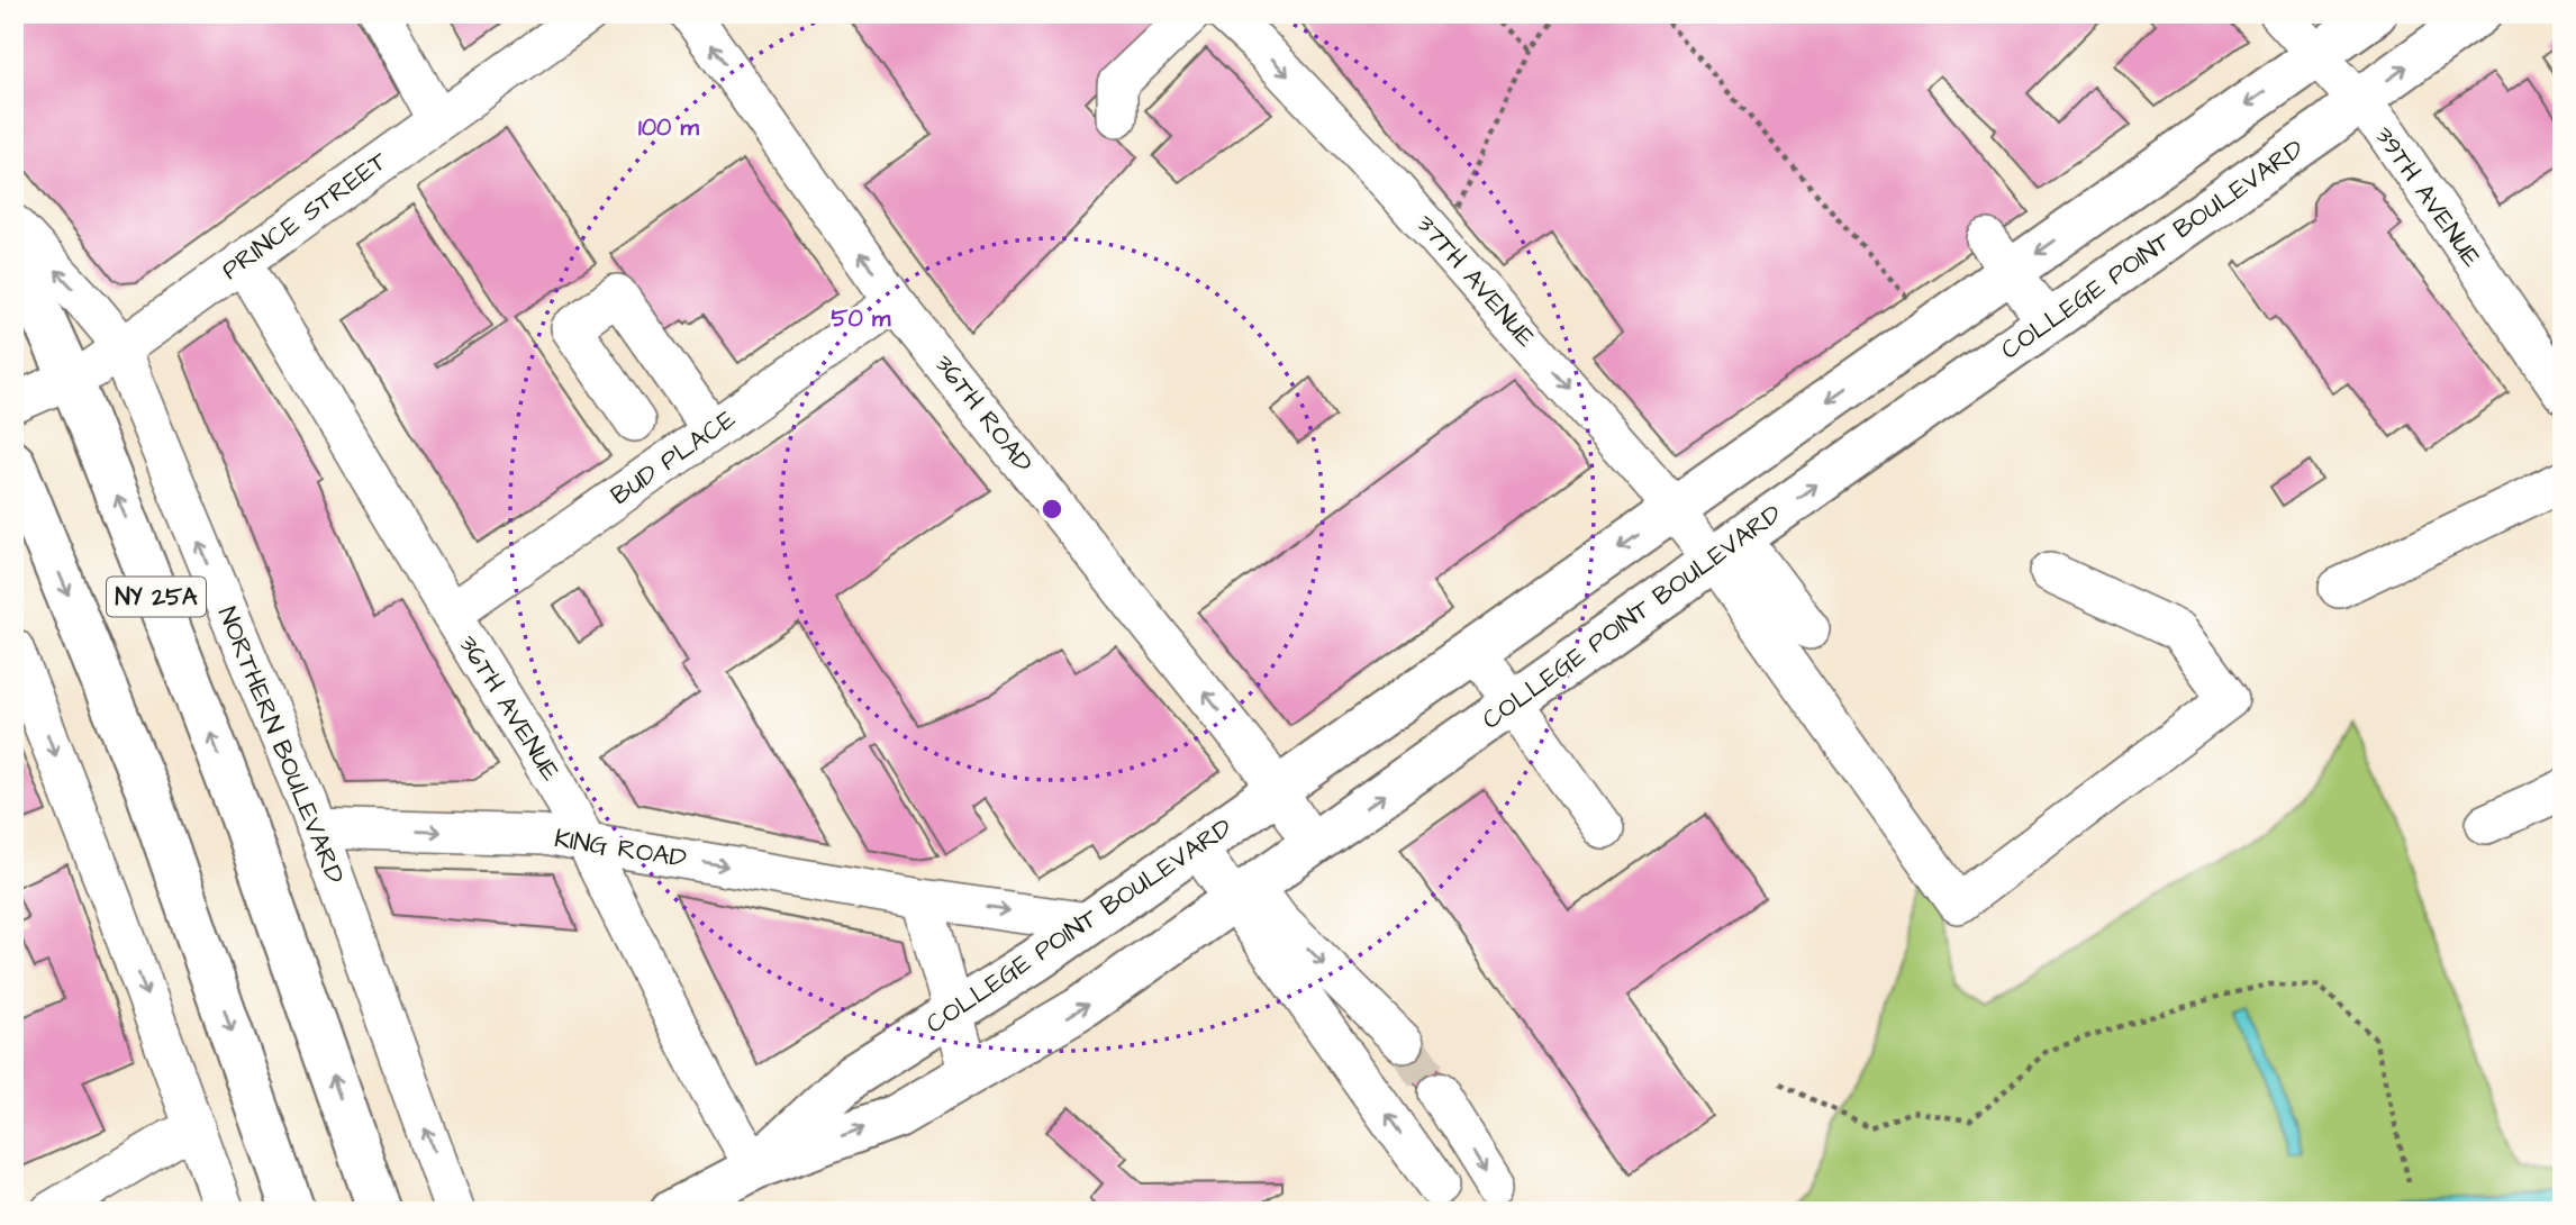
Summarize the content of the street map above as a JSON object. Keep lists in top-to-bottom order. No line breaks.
{"streets":{"main road":["COLLEGE POINT BOULEVARD","NY 25A"],"street":["39TH AVENUE","PRINCE STREET","37TH AVENUE","36TH ROAD","BUD PLACE","36TH AVENUE","NORTHERN BOULEVARD","KING ROAD"]},"crossings":[["39TH AVENUE","COLLEGE POINT BOULEVARD"],["PRINCE STREET","NY 25A"],["PRINCE STREET","36TH AVENUE"],["PRINCE STREET","NORTHERN BOULEVARD"],["COLLEGE POINT BOULEVARD","37TH AVENUE"],["COLLEGE POINT BOULEVARD","36TH ROAD"],["COLLEGE POINT BOULEVARD","36TH AVENUE"],["COLLEGE POINT BOULEVARD","KING ROAD"],["36TH ROAD","BUD PLACE"],["BUD PLACE","36TH AVENUE"],["36TH AVENUE","KING ROAD"],["NORTHERN BOULEVARD","KING ROAD"]],"one_way":["37TH AVENUE","36TH ROAD","KING ROAD"],"rings":["100 m","50 m"]}
